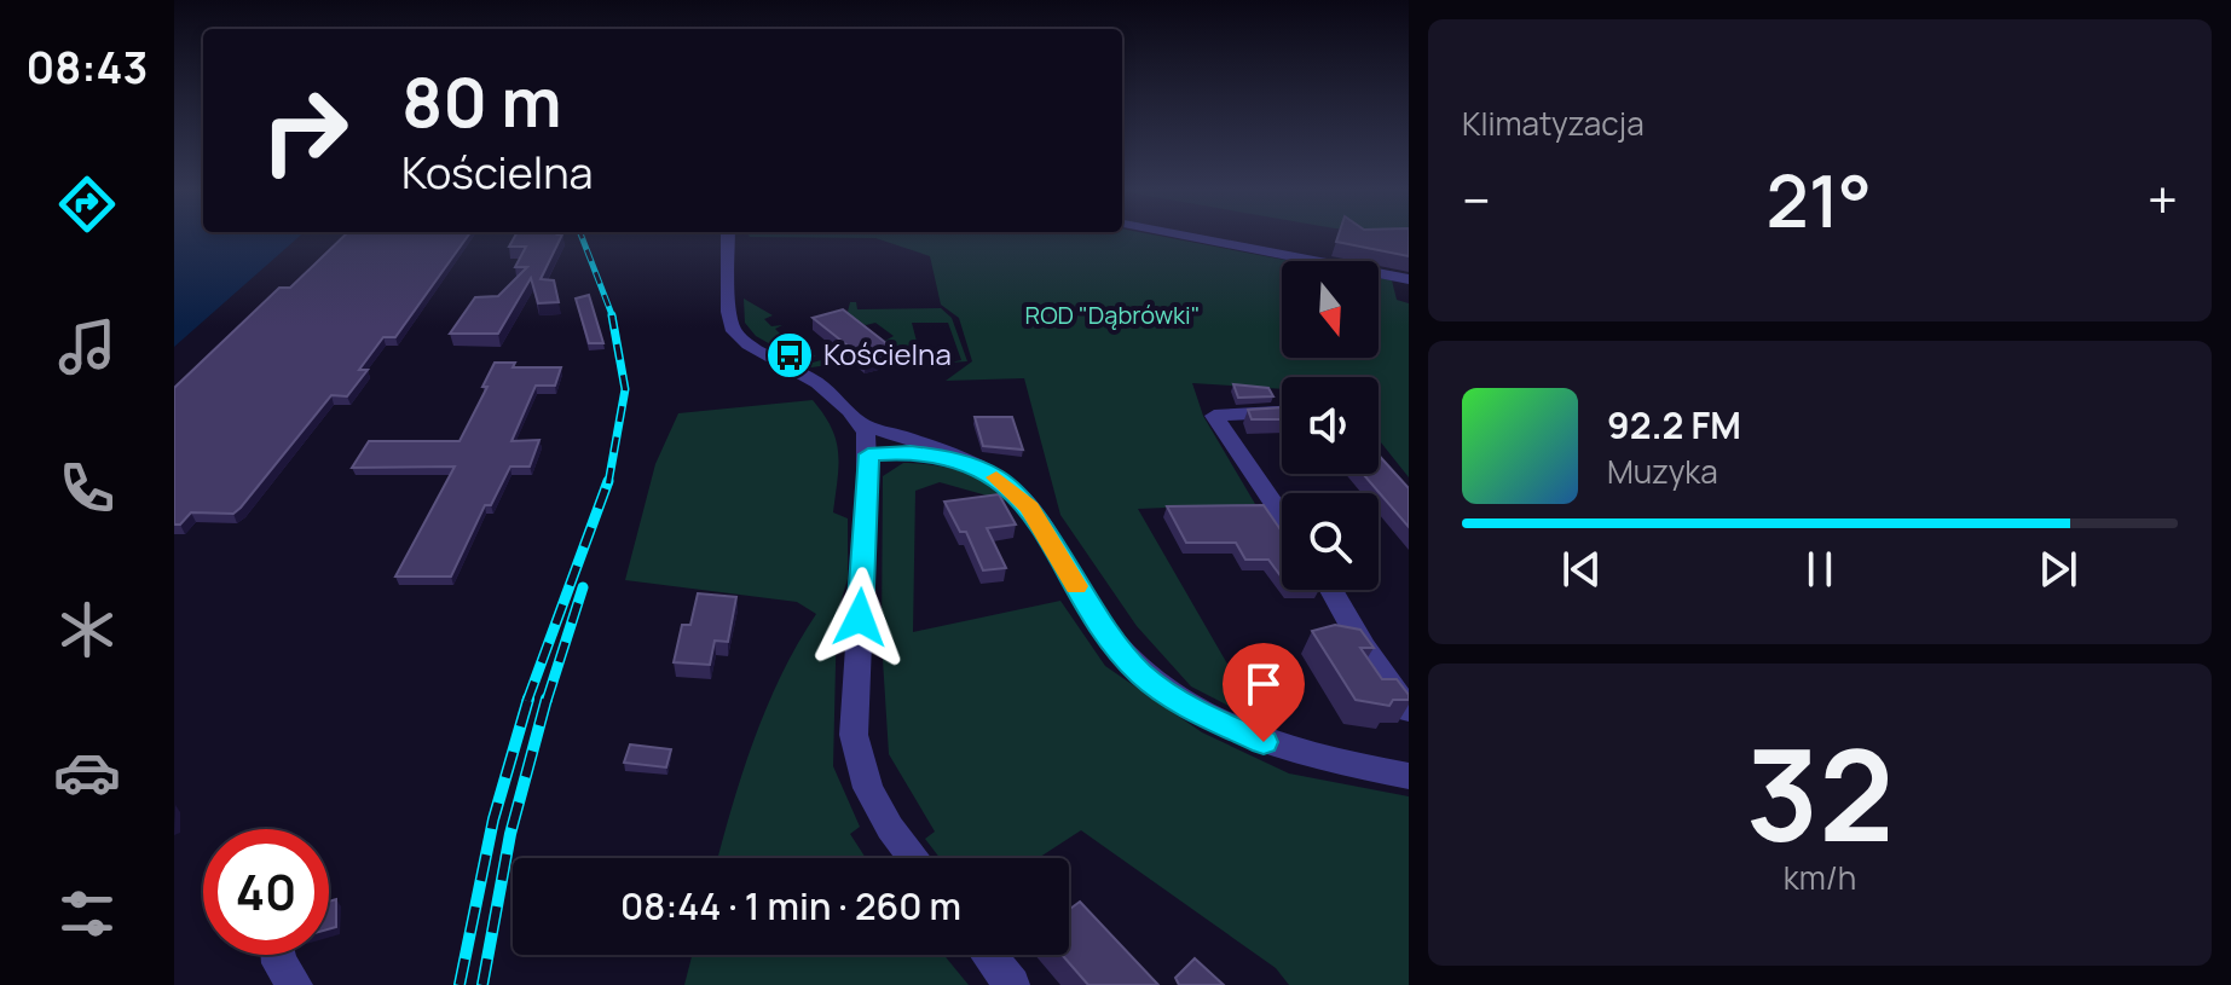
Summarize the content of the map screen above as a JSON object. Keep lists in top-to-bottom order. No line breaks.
{"parks":["ROD \"Dąbrówki\""],"places":{"bus stop":["Kościelna"]},"north":"bottom","page":{"tabs":"08:43","tile":["Klimatyzacja",["32","km/h"]],"turn":["80 m","Kościelna"],"heat":["−","21°","+"],"song":["92.2 FM","Muzyka"],"limit":"40","trip":"08:44 · 1 min · 260 m"}}
